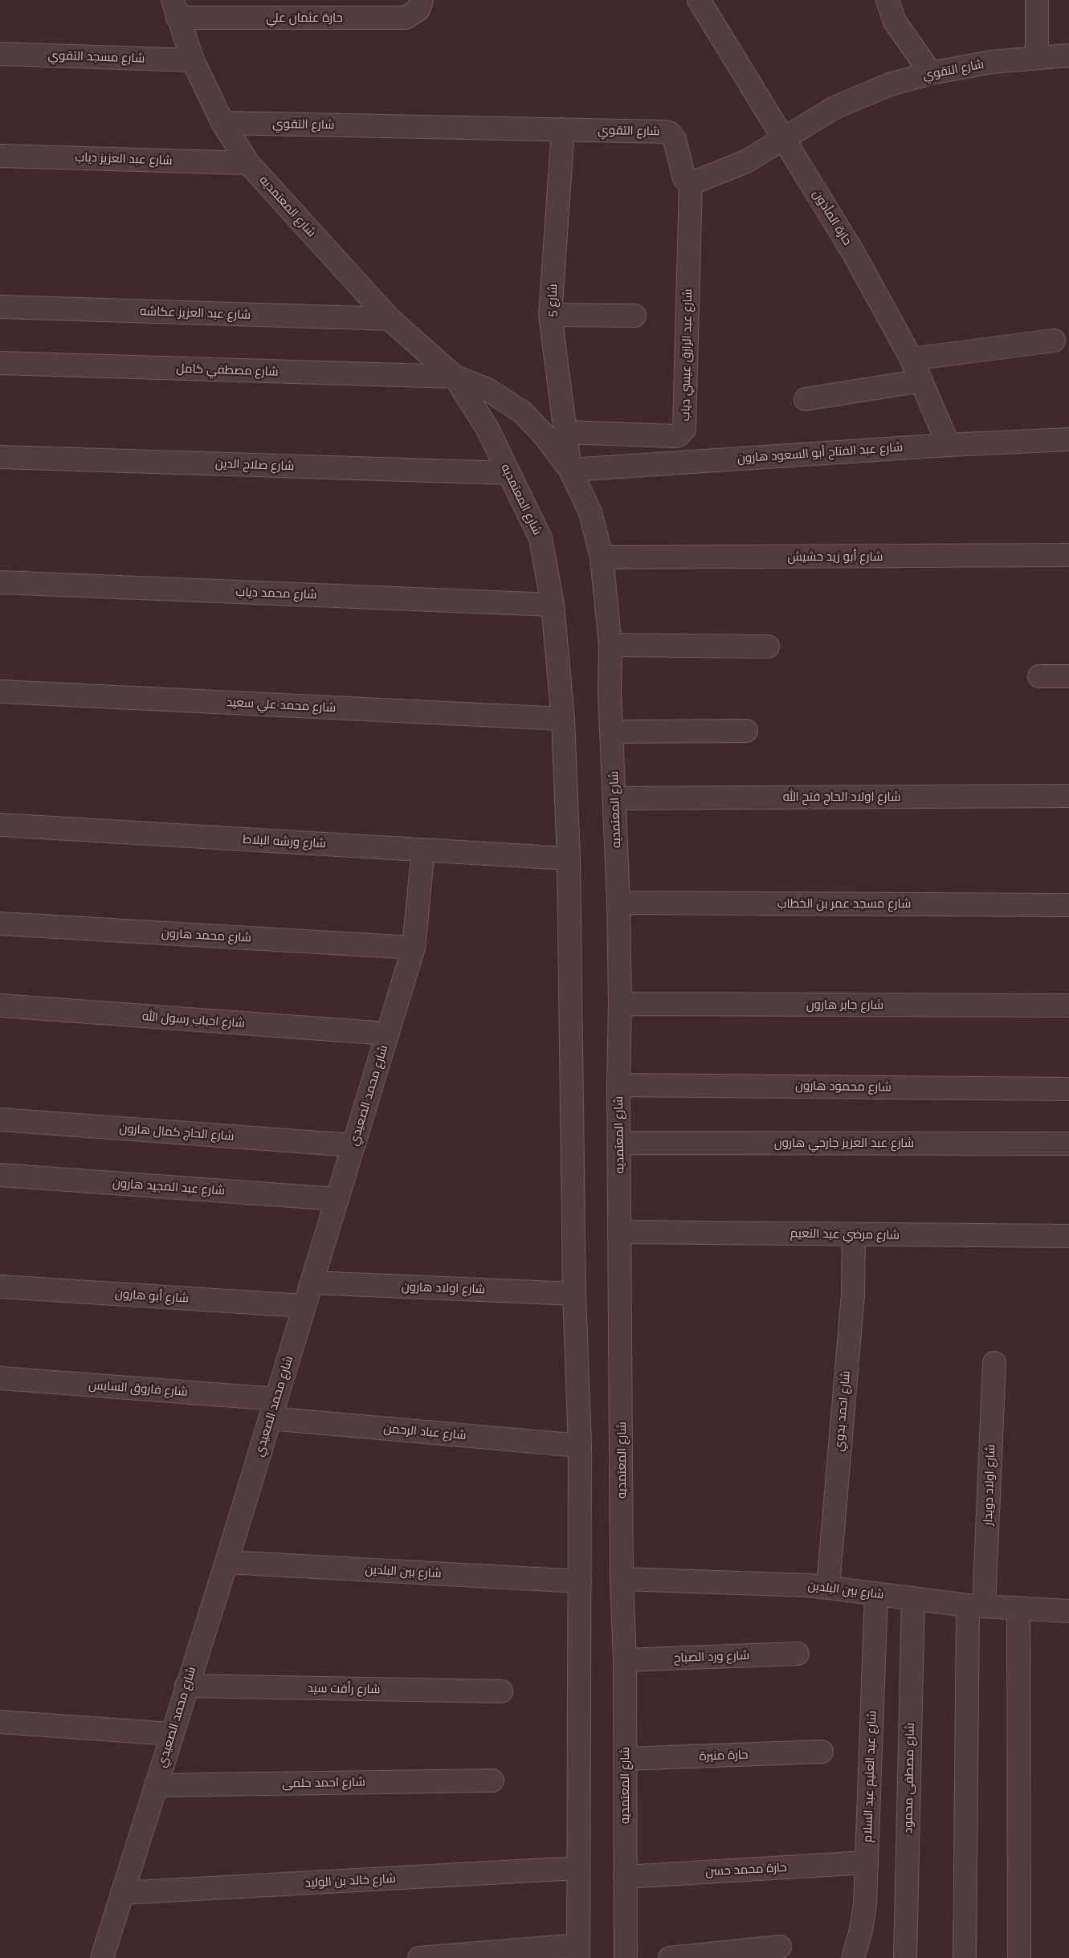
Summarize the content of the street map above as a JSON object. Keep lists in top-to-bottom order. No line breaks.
{"streets":{"street":["حارة عثمان علي","شارع مسجد التقوي","شارع التقوي","شارع عبد العزيز دياب","شارع المعتمديه","حارة المأذون","شارع 5","شارع عبد العزيز عكاشه","شارع عبد الرازق عيسي دياب","شارع مصطفي كامل","شارع عبد الفتاح أبو السعود هارون","شارع صلاح الدين","شارع أبو زيد حشيش","شارع محمد دياب","شارع محمد علي سعيد","شارع اولاد الحاج فتح الله","شارع ورشه البلاط","شارع مسجد عمر بن الخطاب","شارع محمد هارون","شارع جابر هارون","شارع احباب رسول الله","شارع محمود هارون","شارع محمد الصعيدي","شارع الحاج كمال هارون","شارع عبد العزيز جارحي هارون","شارع عبد المجيد هارون","شارع مرضي عبد النعيم","شارع اولاد هارون","شارع أبو هارون","شارع فاروق السايس","شارع احمد بدوي","شارع عباد الرحمن","شارع اولاد دويدار","شارع بين البلدين","شارع ورد الصباح","شارع رأفت سيد","حارة منيرة","شارع عبد العليم عبد السلام","شارع مصطفى محمود","شارع احمد حلمى","حارة محمد حسن","شارع خالد بن الوليد"]},"crossings":[["حارة عثمان علي","شارع المعتمديه"],["شارع مسجد التقوي","شارع المعتمديه"],["شارع التقوي","شارع المعتمديه"],["شارع التقوي","حارة المأذون"],["شارع التقوي","شارع 5"],["شارع التقوي","شارع عبد الرازق عيسي دياب"],["شارع عبد العزيز دياب","شارع المعتمديه"],["شارع المعتمديه","شارع 5"],["شارع المعتمديه","شارع عبد العزيز عكاشه"],["شارع المعتمديه","شارع مصطفي كامل"],["شارع المعتمديه","شارع عبد الفتاح أبو السعود هارون"],["شارع المعتمديه","شارع صلاح الدين"],["شارع المعتمديه","شارع أبو زيد حشيش"],["شارع المعتمديه","شارع محمد دياب"],["شارع المعتمديه","شارع محمد علي سعيد"],["شارع المعتمديه","شارع اولاد الحاج فتح الله"],["شارع المعتمديه","شارع ورشه البلاط"],["شارع المعتمديه","شارع مسجد عمر بن الخطاب"],["شارع المعتمديه","شارع جابر هارون"],["شارع المعتمديه","شارع محمود هارون"],["شارع المعتمديه","شارع عبد العزيز جارحي هارون"],["شارع المعتمديه","شارع مرضي عبد النعيم"],["شارع المعتمديه","شارع اولاد هارون"],["شارع المعتمديه","شارع عباد الرحمن"],["شارع المعتمديه","شارع بين البلدين"],["شارع المعتمديه","شارع ورد الصباح"],["شارع المعتمديه","حارة منيرة"],["شارع المعتمديه","حارة محمد حسن"],["شارع المعتمديه","شارع خالد بن الوليد"],["حارة المأذون","شارع عبد الفتاح أبو السعود هارون"],["شارع 5","شارع عبد الرازق عيسي دياب"],["شارع 5","شارع عبد الفتاح أبو السعود هارون"],["شارع ورشه البلاط","شارع محمد الصعيدي"],["شارع محمد هارون","شارع محمد الصعيدي"],["شارع احباب رسول الله","شارع محمد الصعيدي"],["شارع محمد الصعيدي","شارع الحاج كمال هارون"],["شارع محمد الصعيدي","شارع عبد المجيد هارون"],["شارع محمد الصعيدي","شارع اولاد هارون"],["شارع محمد الصعيدي","شارع أبو هارون"],["شارع محمد الصعيدي","شارع فاروق السايس"],["شارع محمد الصعيدي","شارع عباد الرحمن"],["شارع محمد الصعيدي","شارع بين البلدين"],["شارع محمد الصعيدي","شارع رأفت سيد"],["شارع محمد الصعيدي","شارع احمد حلمى"],["شارع محمد الصعيدي","شارع خالد بن الوليد"],["شارع مرضي عبد النعيم","شارع احمد بدوي"],["شارع فاروق السايس","شارع عباد الرحمن"],["شارع احمد بدوي","شارع بين البلدين"],["شارع اولاد دويدار","شارع بين البلدين"],["شارع بين البلدين","شارع عبد العليم عبد السلام"],["شارع بين البلدين","شارع مصطفى محمود"],["شارع عبد العليم عبد السلام","حارة محمد حسن"]]}
